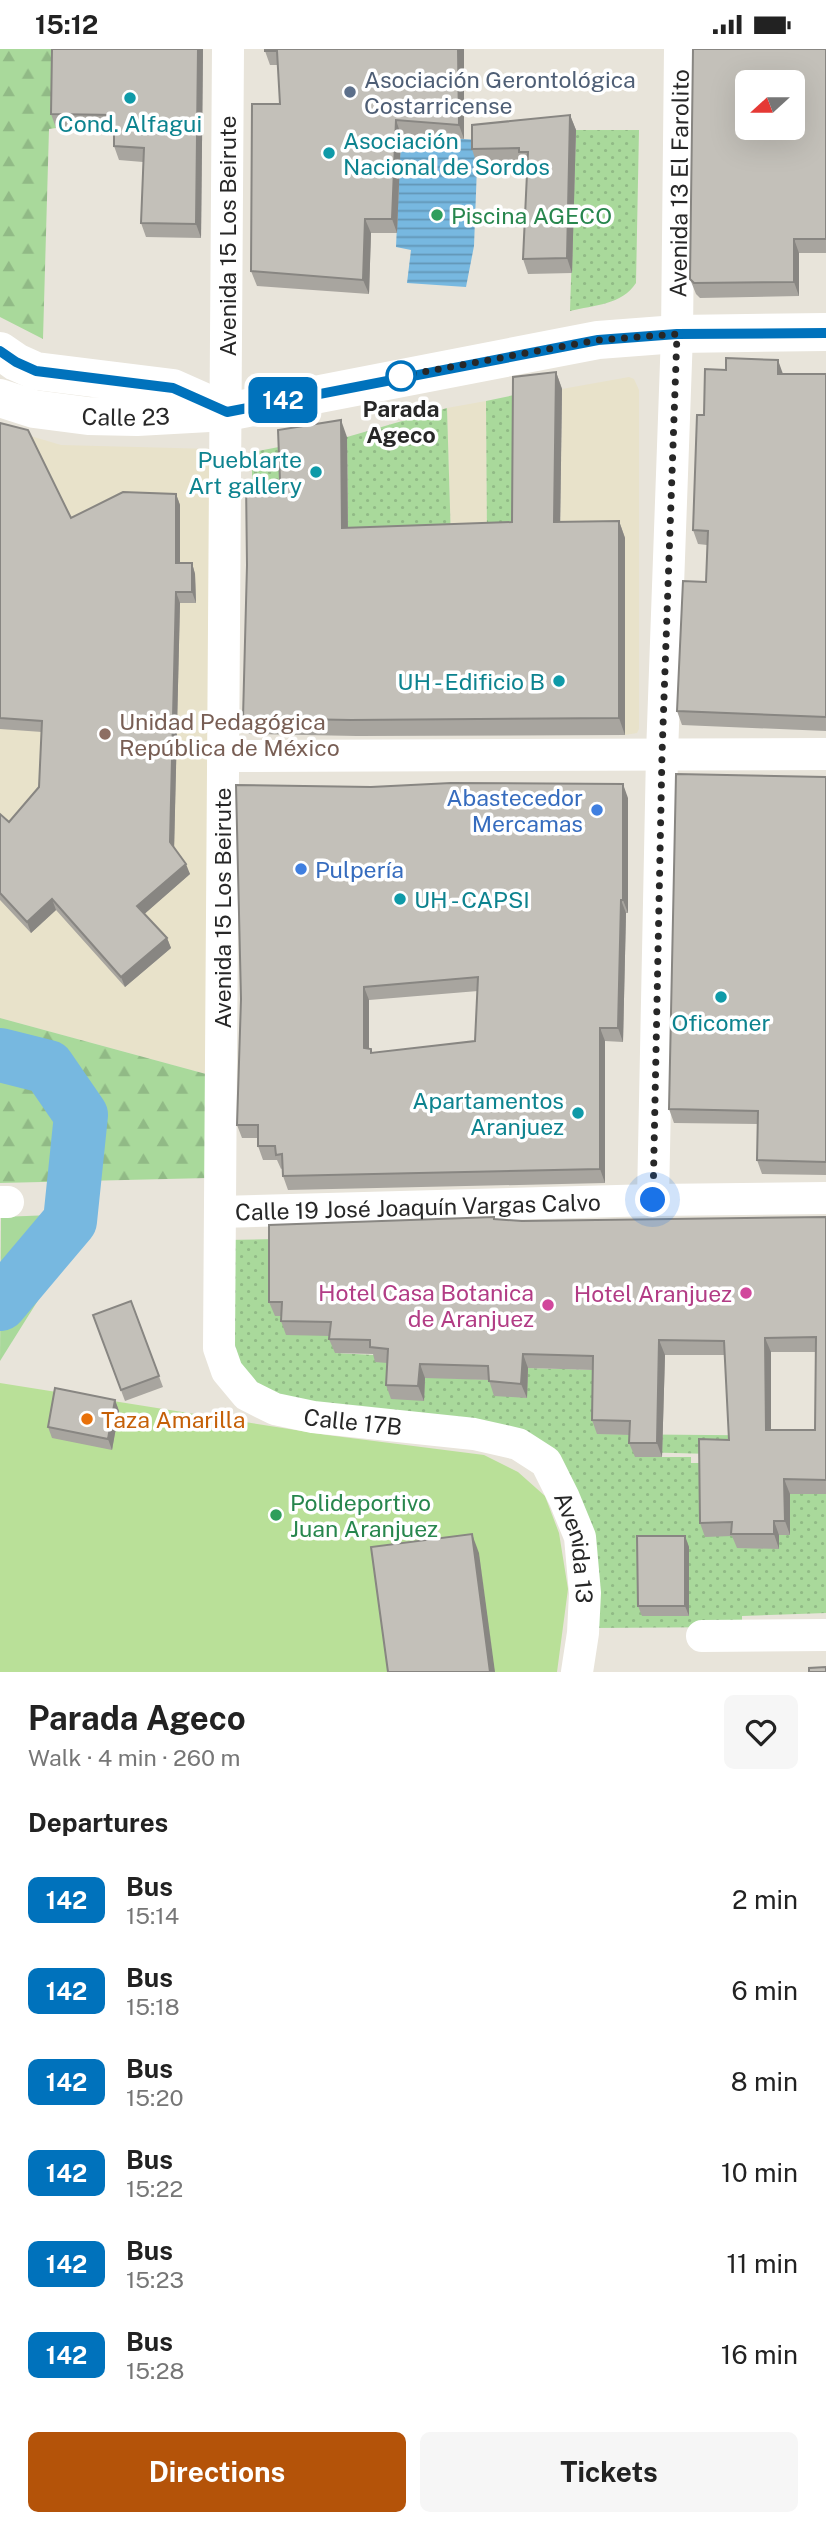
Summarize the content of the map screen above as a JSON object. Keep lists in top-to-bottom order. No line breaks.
{"streets":{"main road":["Calle 23"],"street":["Avenida 13 El Farolito","Avenida 15 Los Beirute","Calle 19 José Joaquín Vargas Calvo","Calle 17B","Avenida 13"]},"crossings":[["Avenida 13 El Farolito","Calle 19 José Joaquín Vargas Calvo"],["Avenida 15 Los Beirute","Calle 23"],["Avenida 15 Los Beirute","Calle 19 José Joaquín Vargas Calvo"],["Avenida 15 Los Beirute","Calle 17B"],["Calle 17B","Avenida 13"]],"places":["Asociación Gerontológica Costarricense","Cond. Alfagui","Asociación Nacional de Sordos","Piscina AGECO","Parada Ageco","Pueblarte Art gallery","UH - Edificio B","Unidad Pedagógica República de México","Abastecedor Mercamas","Pulpería","UH - CAPSI","Oficomer","Apartamentos Aranjuez","Hotel Aranjuez","Hotel Casa Botanica de Aranjuez","Taza Amarilla","Polideportivo Juan Aranjuez"],"lines":["bus line 142"],"north":"left","page":{"status":"15:12","on_map":"142","heading":[["Parada Ageco","Walk · 4 min · 260 m"],"Departures"],"list":[{"mark":"142","name":"Bus","note":"15:14","value":"2 min"},{"mark":"142","name":"Bus","note":"15:18","value":"6 min"},{"mark":"142","name":"Bus","note":"15:20","value":"8 min"},{"mark":"142","name":"Bus","note":"15:22","value":"10 min"},{"mark":"142","name":"Bus","note":"15:23","value":"11 min"},{"mark":"142","name":"Bus","note":"15:28","value":"16 min"}],"buttons":["Directions","Tickets"]}}
